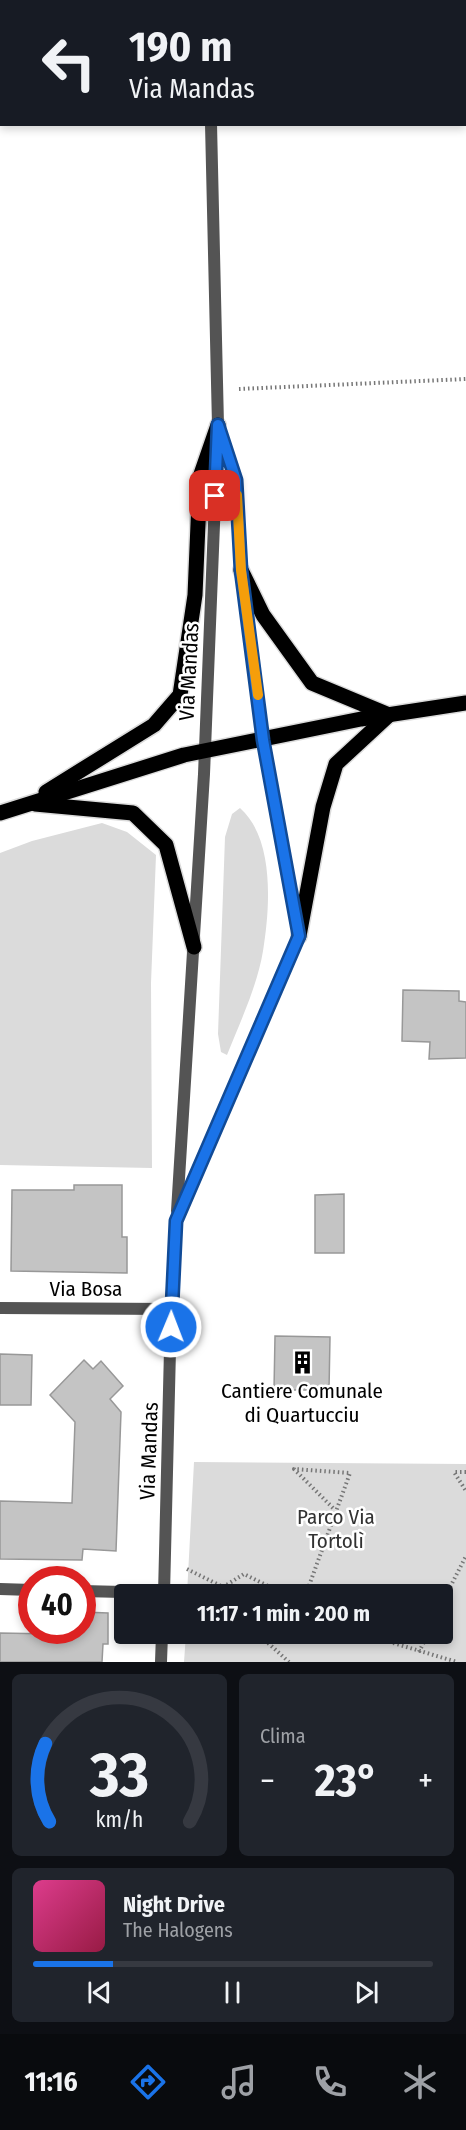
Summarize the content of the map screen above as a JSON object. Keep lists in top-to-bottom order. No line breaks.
{"streets":{"street":["Via Mandas","Via Bosa"]},"crossings":[["Via Mandas","Via Bosa"]],"parks":["Parco Via Tortolì"],"places":{"building":["Cantiere Comunale di Quartucciu"]},"page":{"turn":["190 m","Via Mandas"],"limit":"40","trip":"11:17 · 1 min · 200 m","tile":"Clima","heat":["−","23°","+"],"song":["Night Drive","The Halogens"],"tabs":"11:16","gauge":["33","km/h"]}}
